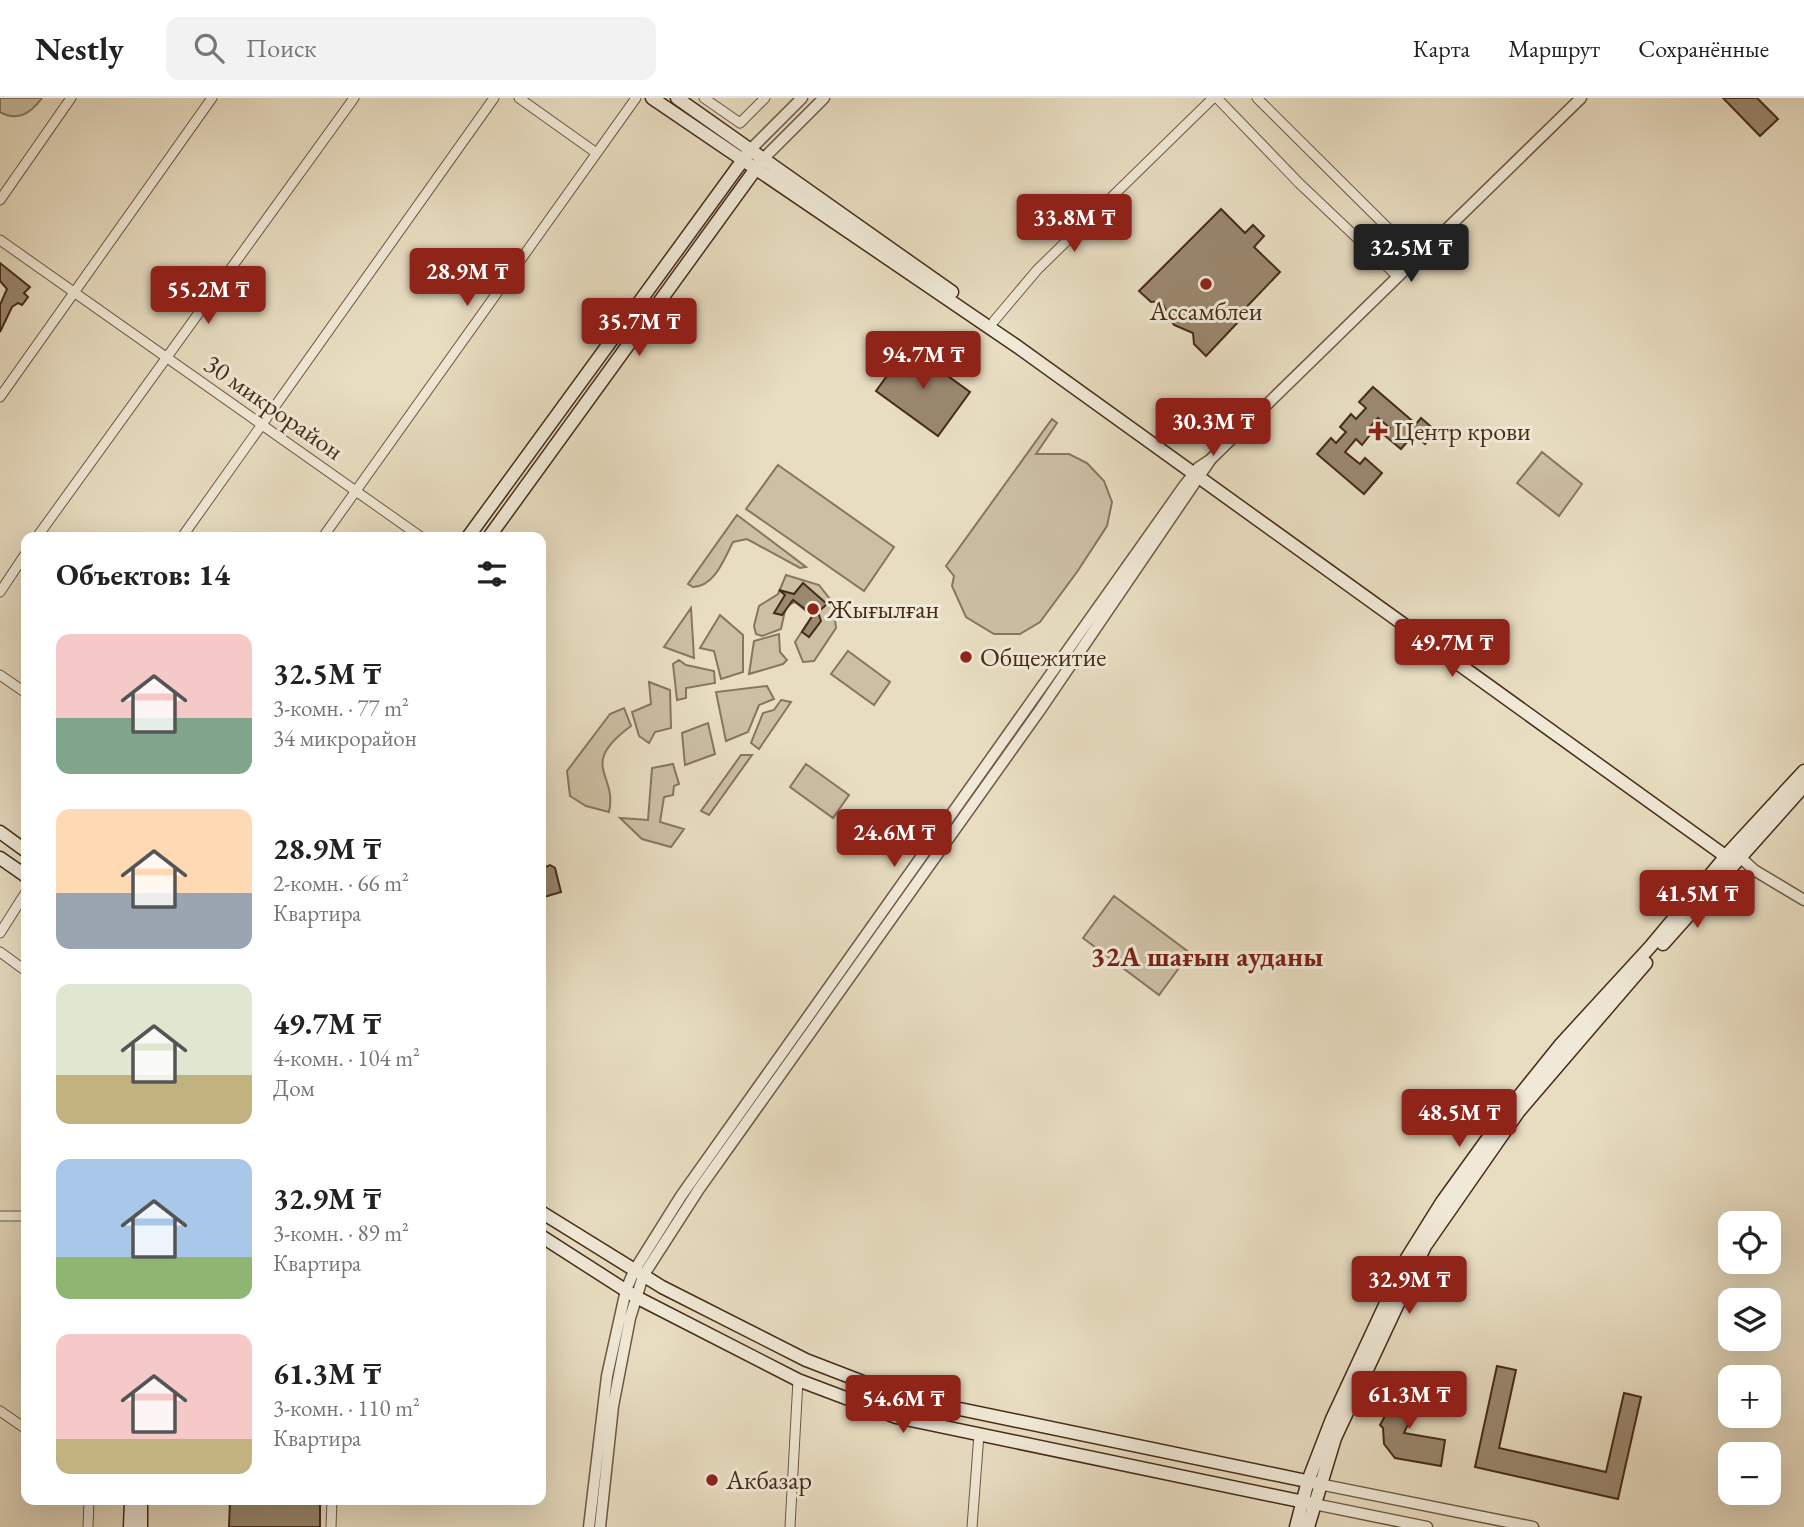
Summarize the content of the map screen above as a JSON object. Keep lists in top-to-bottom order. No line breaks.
{"streets":{"street":["30 микрорайон"]},"districts":["32А шағын ауданы"],"places":{"other":["Ассамблеи","Жығылған","Общежитие","Акбазар"],"health":["Центр крови"]},"page":{"header":"Nestly","search":"Поиск","nav":["Карта","Маршрут","Сохранённые"],"price":["33.8M ₸","32.5M ₸","28.9M ₸","55.2M ₸","35.7M ₸","94.7M ₸","30.3M ₸","49.7M ₸","24.6M ₸","41.5M ₸","48.5M ₸","32.9M ₸","61.3M ₸","54.6M ₸"],"heading":"Объектов: 14","list":[{"name":"32.5M ₸","note":"3-комн. · 77 m² · 34 микрорайон"},{"name":"28.9M ₸","note":"2-комн. · 66 m² · Квартира"},{"name":"49.7M ₸","note":"4-комн. · 104 m² · Дом"},{"name":"32.9M ₸","note":"3-комн. · 89 m² · Квартира"},{"name":"61.3M ₸","note":"3-комн. · 110 m² · Квартира"}],"map_buttons":["+","−"]}}
